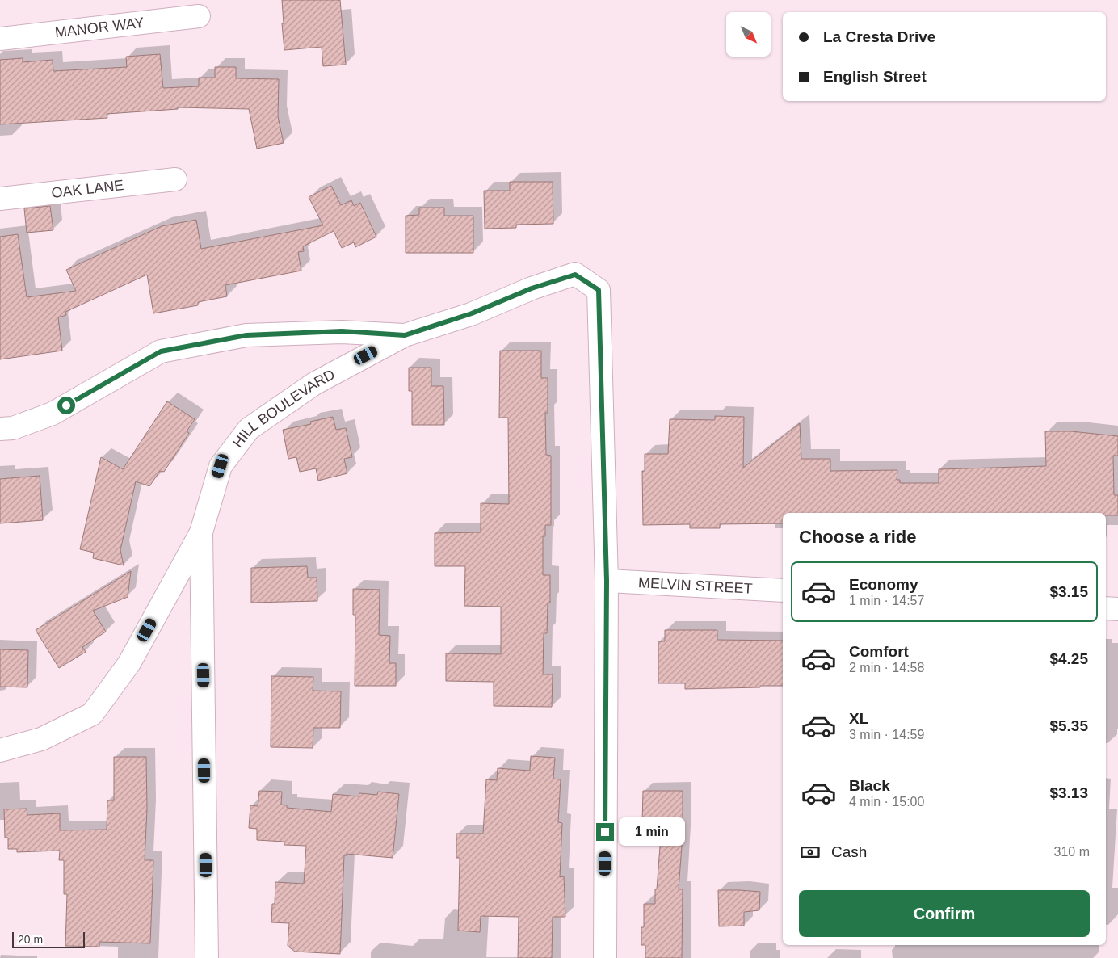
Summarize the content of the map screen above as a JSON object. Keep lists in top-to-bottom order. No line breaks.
{"streets":{"street":["MANOR WAY","OAK LANE","HILL BOULEVARD","MELVIN STREET"]},"crossings":[["HILL BOULEVARD","MELVIN STREET"]],"scale_bar":"20 m","north":"bottom right","page":{"banner":["La Cresta Drive","English Street"],"heading":"Choose a ride","list":[{"name":"Economy","note":"1 min · 14:57","value":"$3.15"},{"name":"Comfort","note":"2 min · 14:58","value":"$4.25"},{"name":"XL","note":"3 min · 14:59","value":"$5.35"},{"name":"Black","note":"4 min · 15:00","value":"$3.13"}],"bubble":"1 min","pay":["Cash","310 m"],"buttons":"Confirm","scale":"20 m"}}
